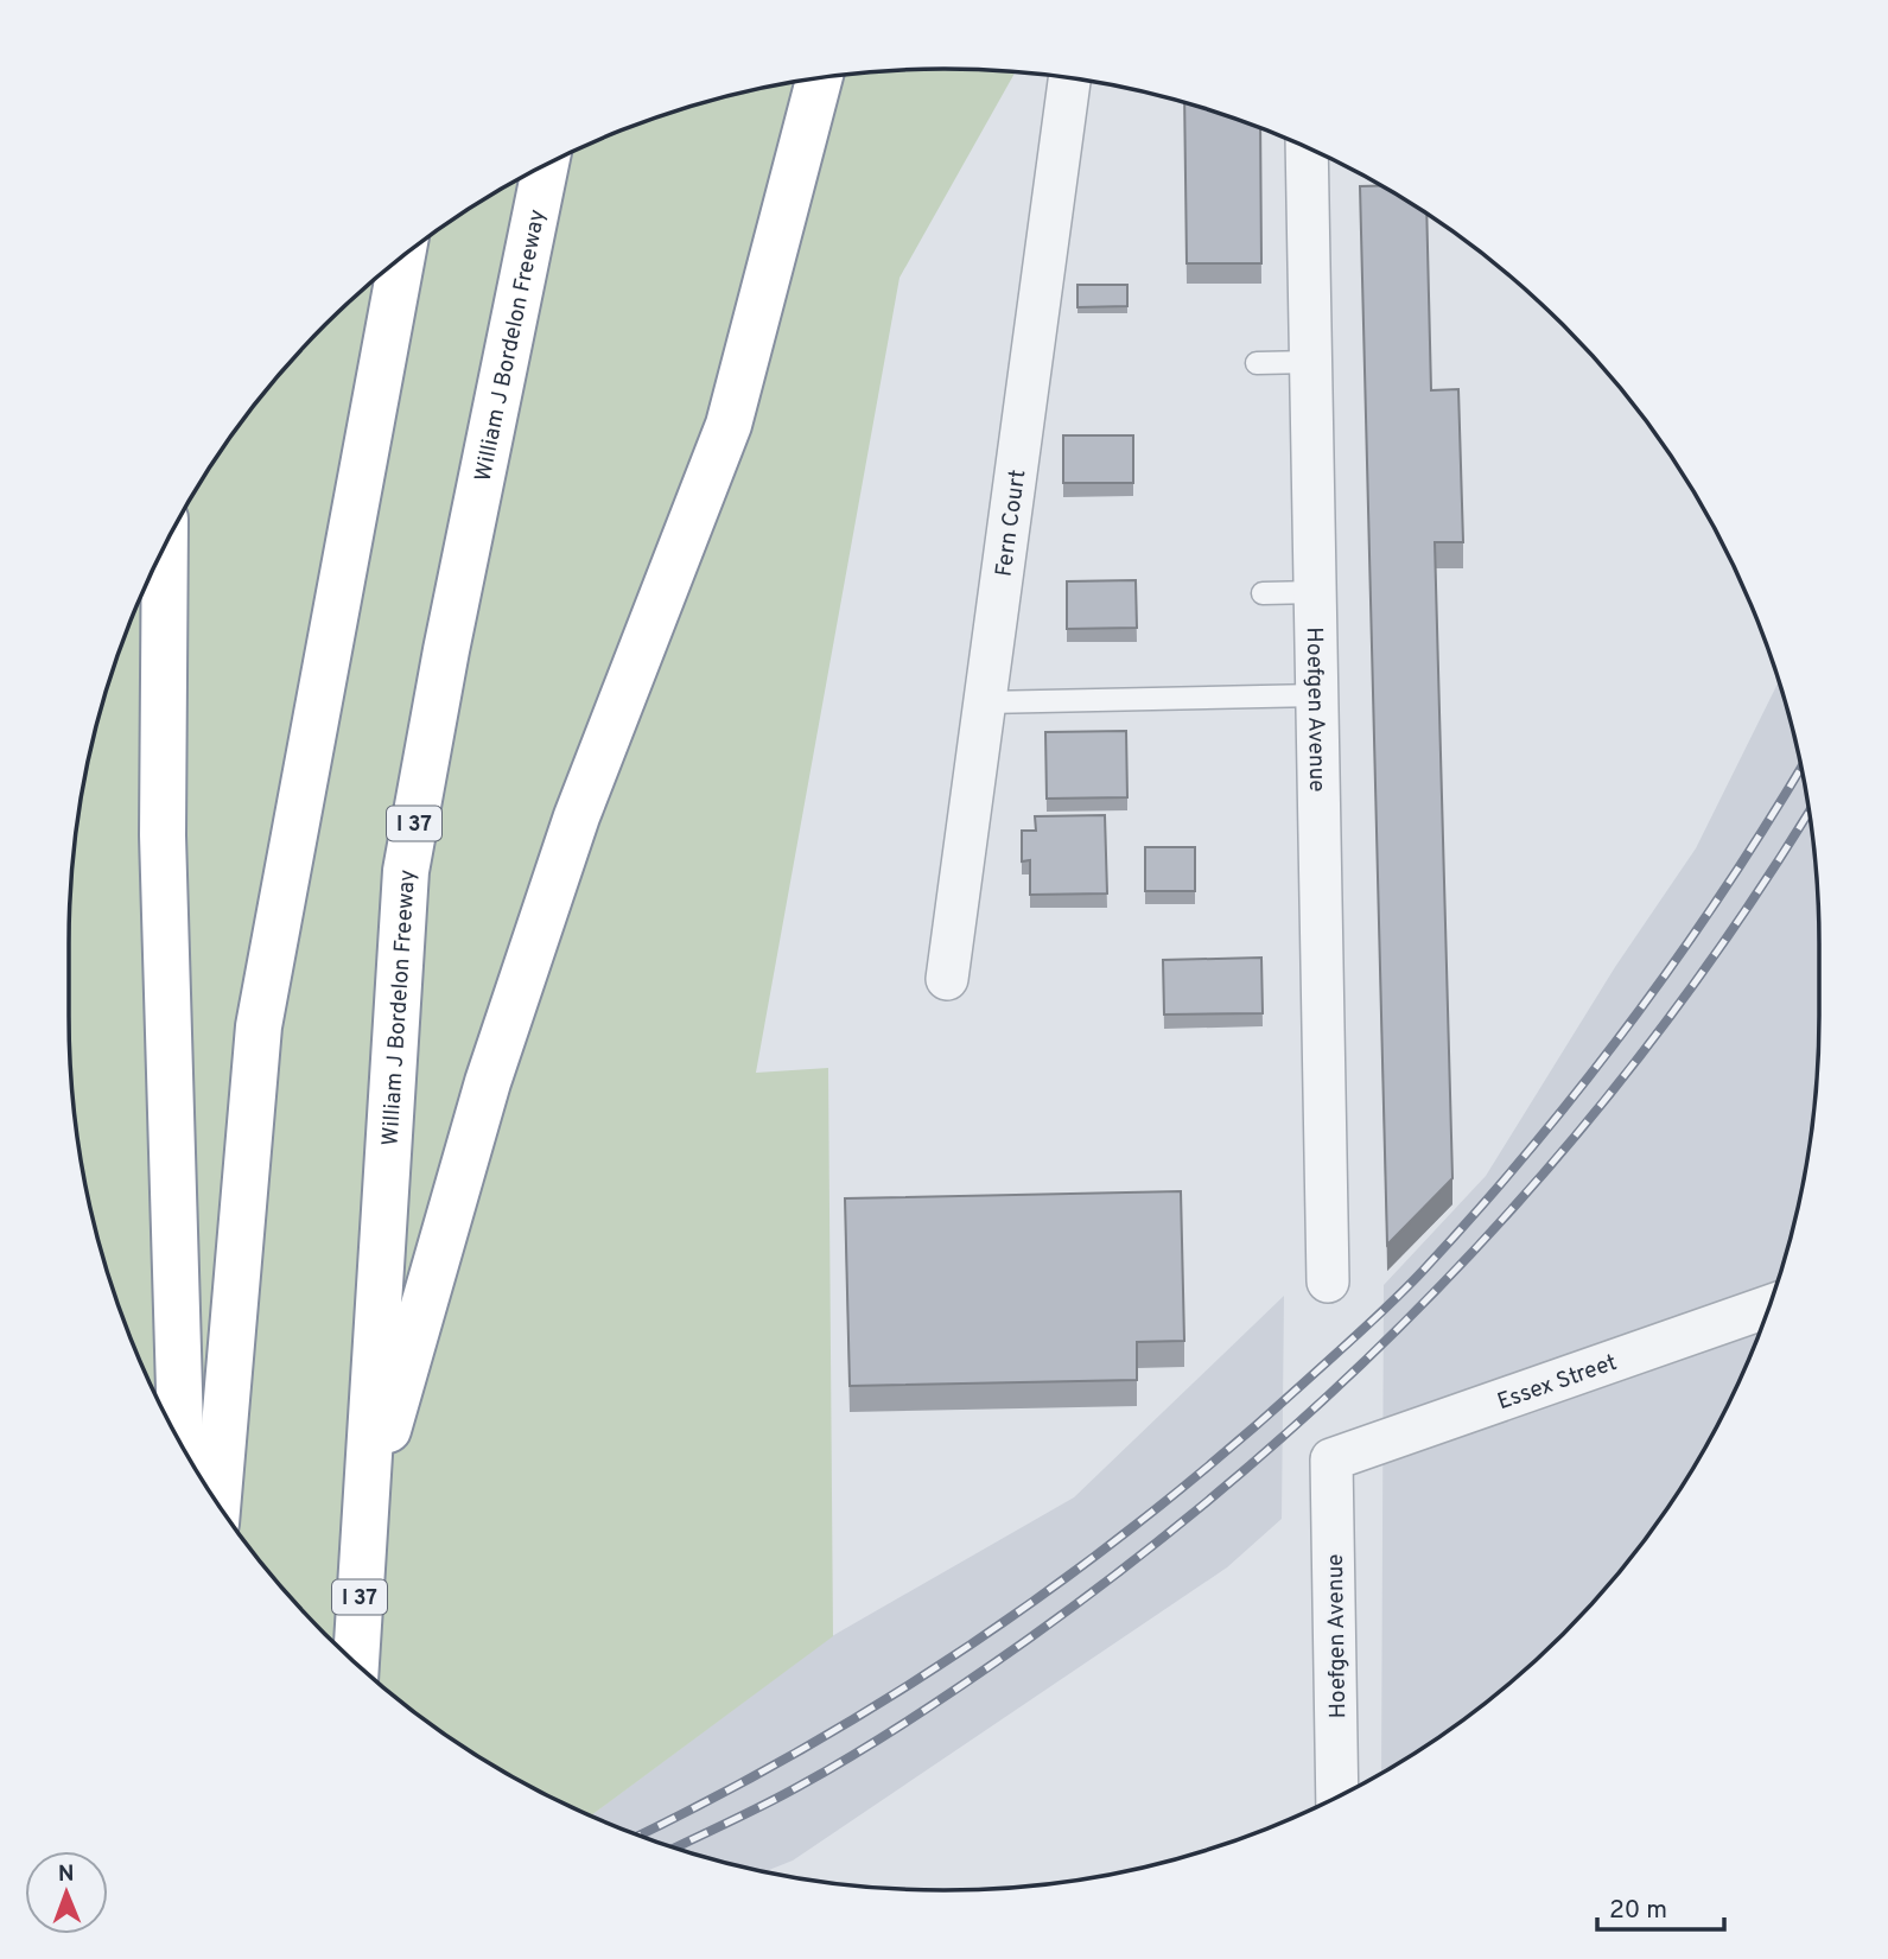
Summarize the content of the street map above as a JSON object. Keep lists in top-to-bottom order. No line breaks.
{"streets":{"highway":["William J Bordelon Freeway","I 37"],"street":["Fern Court","Hoefgen Avenue","Essex Street"]},"crossings":[["Hoefgen Avenue","Essex Street"]],"scale_bar":"20 m","north":"top"}
